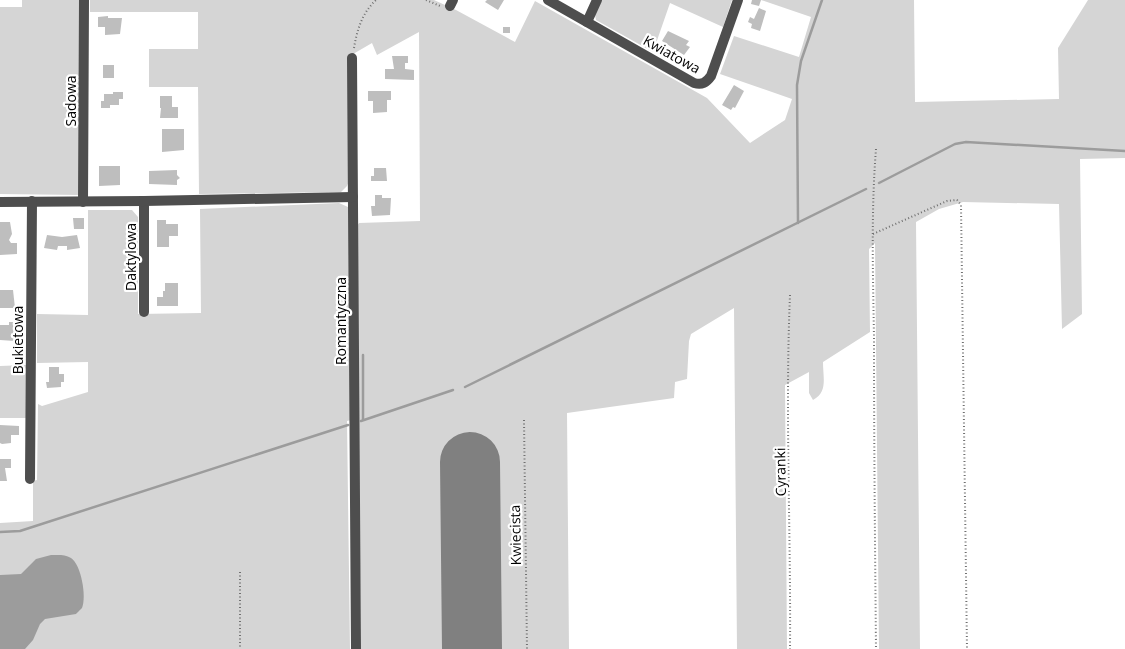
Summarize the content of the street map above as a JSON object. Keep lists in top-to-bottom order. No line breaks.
{"streets":{"street":["Kwiatowa","Sadowa","Daktylowa","Romantyczna","Bukietowa"],"path":["Cyranki","Kwiecista"]}}
